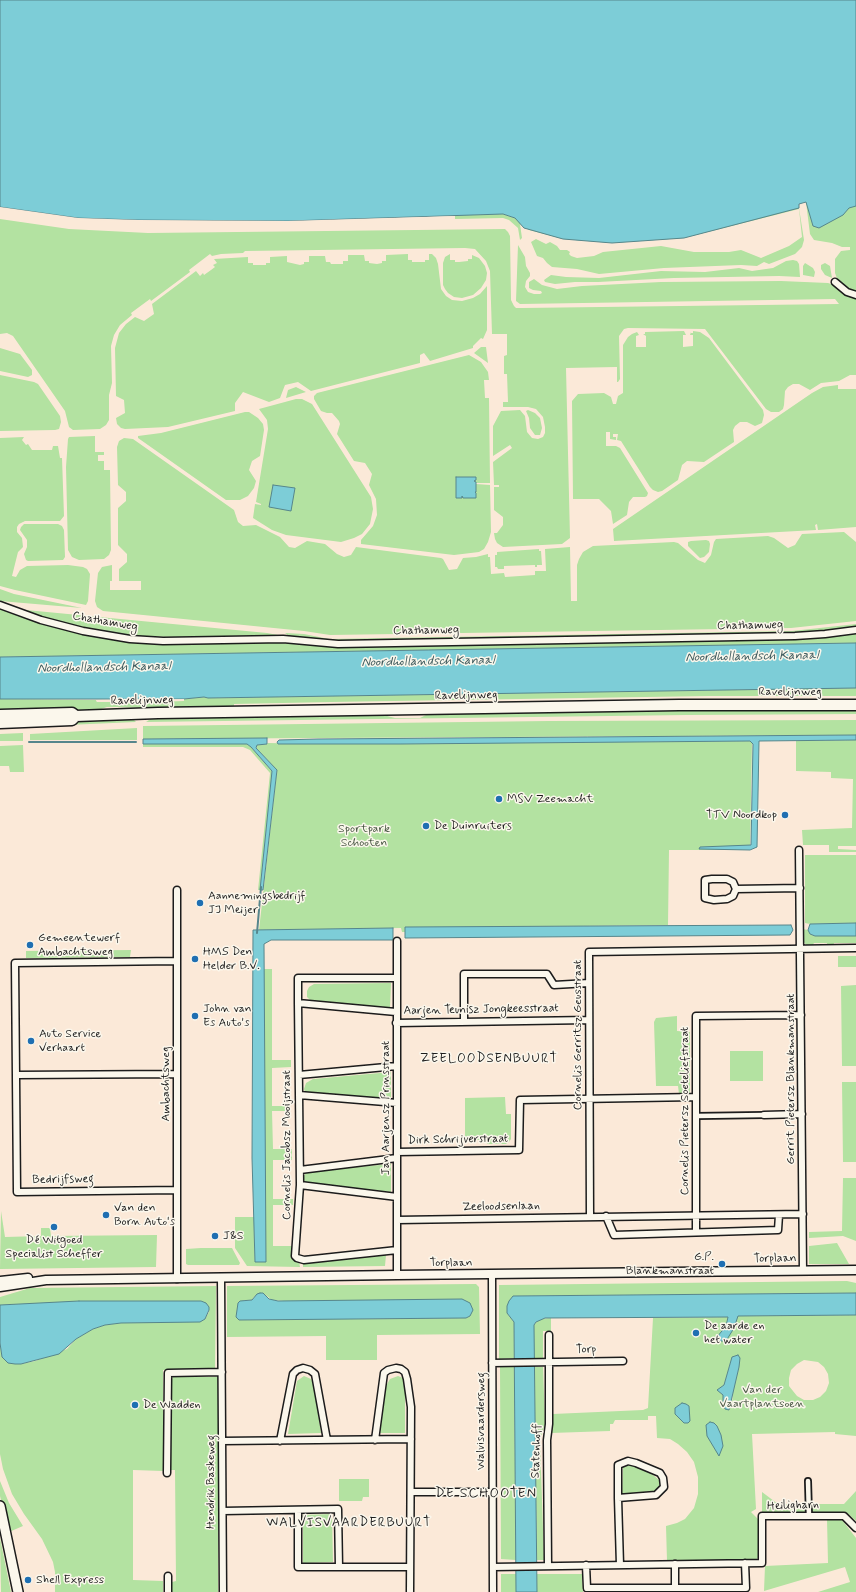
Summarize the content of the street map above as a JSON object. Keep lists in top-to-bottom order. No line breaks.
{"streets":{"main road":["Ravelijnweg"],"street":["Chathamweg","Aarjen Teunisz Jongkeesstraat","Cornelis Gerritsz Geusstraat","Gerrit Pietersz Blankmanstraat","Ambachtsweg","Jan Aarjensz Prinsstraat","Cornelis Pietersz Soeteliefstraat","Dirk Schrijverstraat","Cornelis Jacobsz Mooijstraat","Bedrijfsweg","Zeeloodsenlaan","Torplaan","Torp","Walvisvaardersweg","Statenhoff","Hendrik Baskeweg","Heiligharn"]},"crossings":[["Aarjen Teunisz Jongkeesstraat","Cornelis Gerritsz Geusstraat"],["Aarjen Teunisz Jongkeesstraat","Jan Aarjensz Prinsstraat"],["Cornelis Gerritsz Geusstraat","Gerrit Pietersz Blankmanstraat"],["Cornelis Gerritsz Geusstraat","Dirk Schrijverstraat"],["Cornelis Gerritsz Geusstraat","Zeeloodsenlaan"],["Gerrit Pietersz Blankmanstraat","Cornelis Pietersz Soeteliefstraat"],["Gerrit Pietersz Blankmanstraat","Zeeloodsenlaan"],["Gerrit Pietersz Blankmanstraat","Torplaan"],["Ambachtsweg","Bedrijfsweg"],["Ambachtsweg","Torplaan"],["Jan Aarjensz Prinsstraat","Dirk Schrijverstraat"],["Jan Aarjensz Prinsstraat","Cornelis Jacobsz Mooijstraat"],["Jan Aarjensz Prinsstraat","Zeeloodsenlaan"],["Jan Aarjensz Prinsstraat","Torplaan"],["Cornelis Pietersz Soeteliefstraat","Zeeloodsenlaan"],["Torplaan","Walvisvaardersweg"],["Torplaan","Hendrik Baskeweg"],["Torp","Walvisvaardersweg"],["Torp","Statenhoff"],["Walvisvaardersweg","Heiligharn"],["Statenhoff","Heiligharn"]],"districts":["ZEELOODSENBUURT","DE SCHOOTEN","WALVISVAARDERBUURT"],"water":["Noordhollandsch Kanaal"],"parks":["Sportpark Schooten","Van der Vaartplantsoen"],"places":["MSV Zeemacht","TTV Noordkop","De Duinruiters","Aannemingsbedrijf JJ Meijer","Gemeentewerf Ambachtsweg","HMS Den Helder B.V.","John van Es Auto's","Auto Service Verhaart","Van den Born Auto's","Dé Witgoed Specialist Scheffer","J&S","G.P. Blankmanstraat","De aarde en het water","De Wadden","Shell Express"]}
